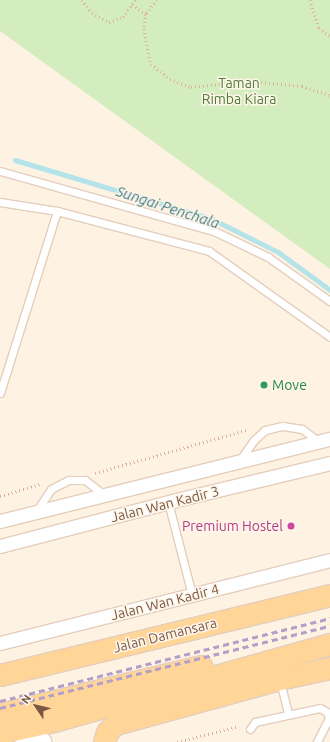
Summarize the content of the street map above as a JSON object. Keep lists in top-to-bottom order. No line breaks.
{"streets":{"main road":["Jalan Damansara"],"street":["Jalan Wan Kadir 3","Jalan Wan Kadir 4"]},"water":["Sungai Penchala"],"parks":["Taman Rimba Kiara"],"places":["Move","Premium Hostel"],"north":"top left"}
